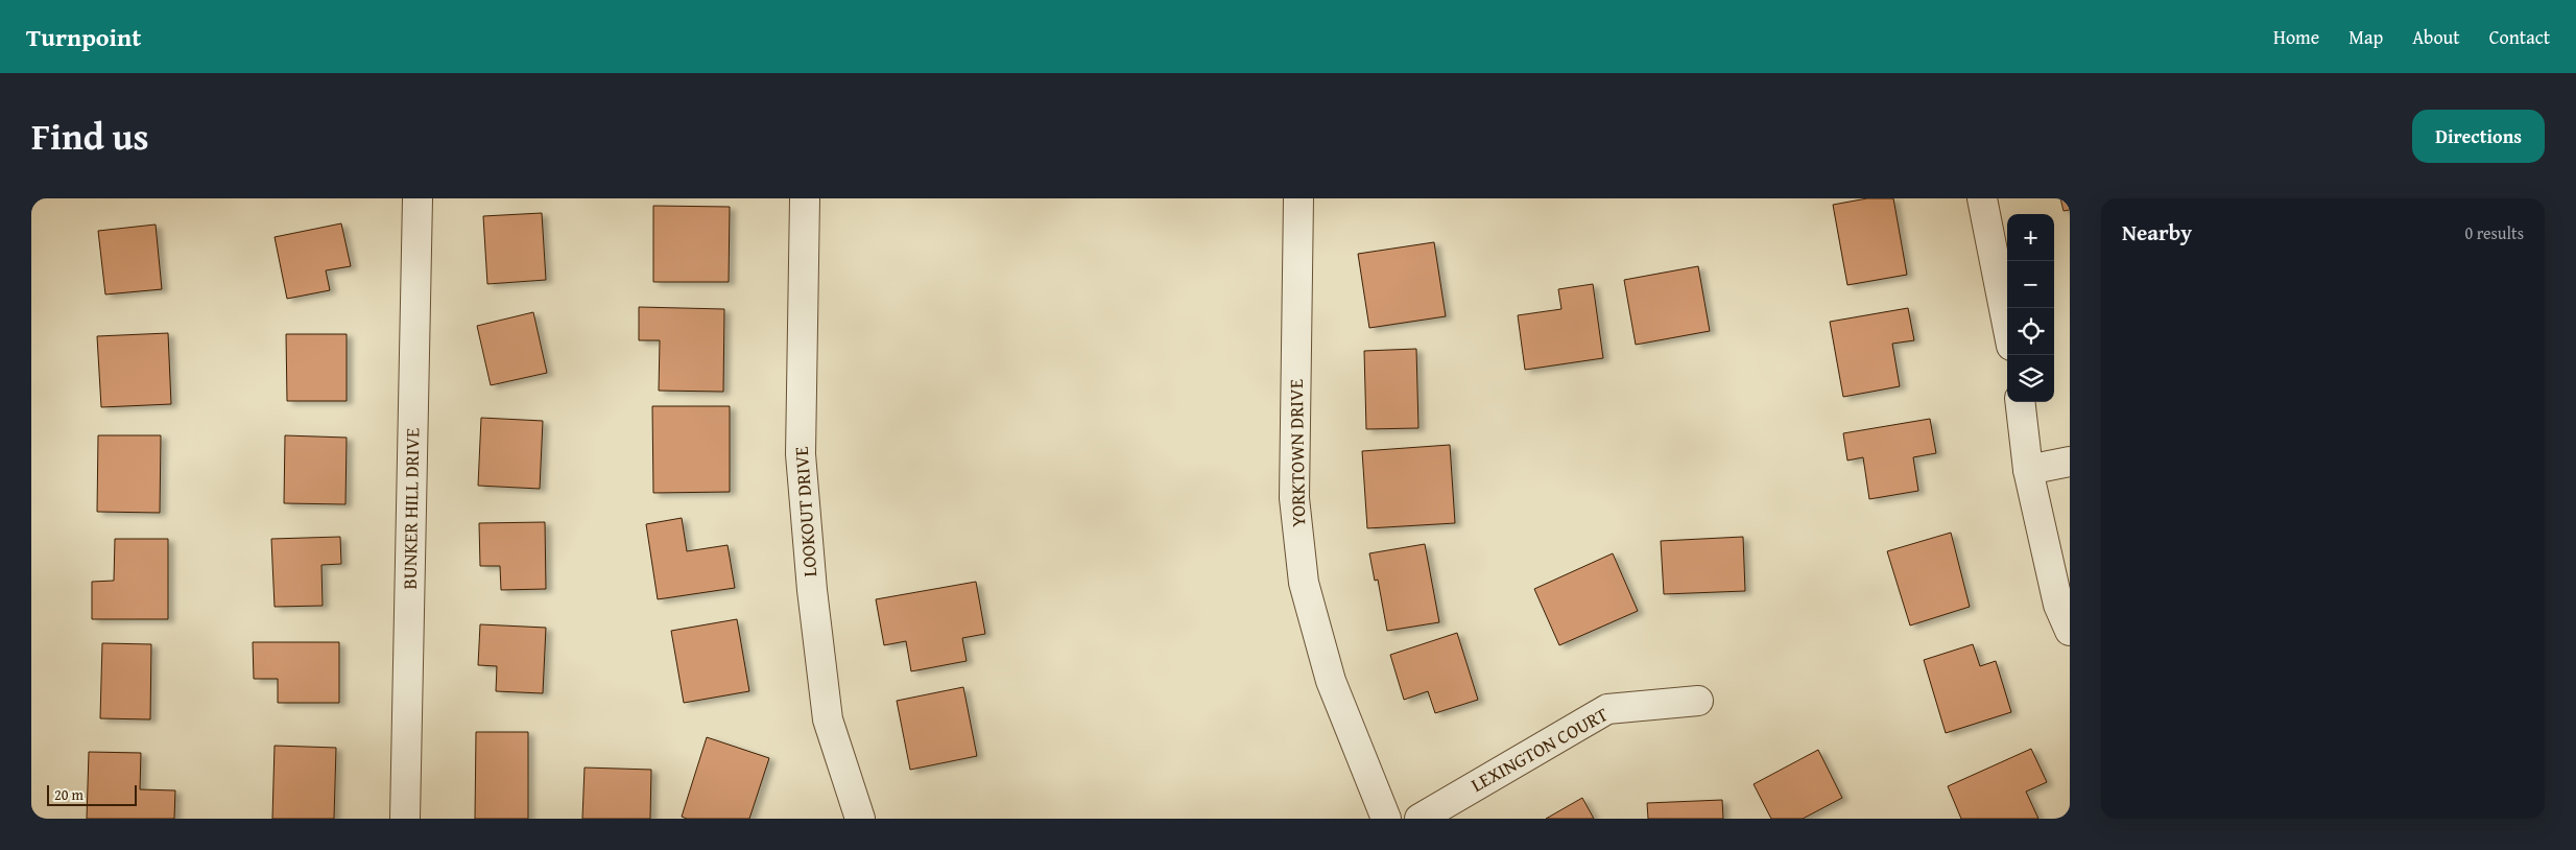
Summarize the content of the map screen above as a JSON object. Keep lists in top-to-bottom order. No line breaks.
{"streets":{"street":["YORKTOWN DRIVE","BUNKER HILL DRIVE","LOOKOUT DRIVE","LEXINGTON COURT"]},"scale_bar":"20 m","page":{"header":"Turnpoint","nav":["Home","Map","About","Contact"],"title":"Find us","buttons":"Directions","heading":["Nearby","0 results"],"map_buttons":["+","−"],"scale":"20 m"}}
